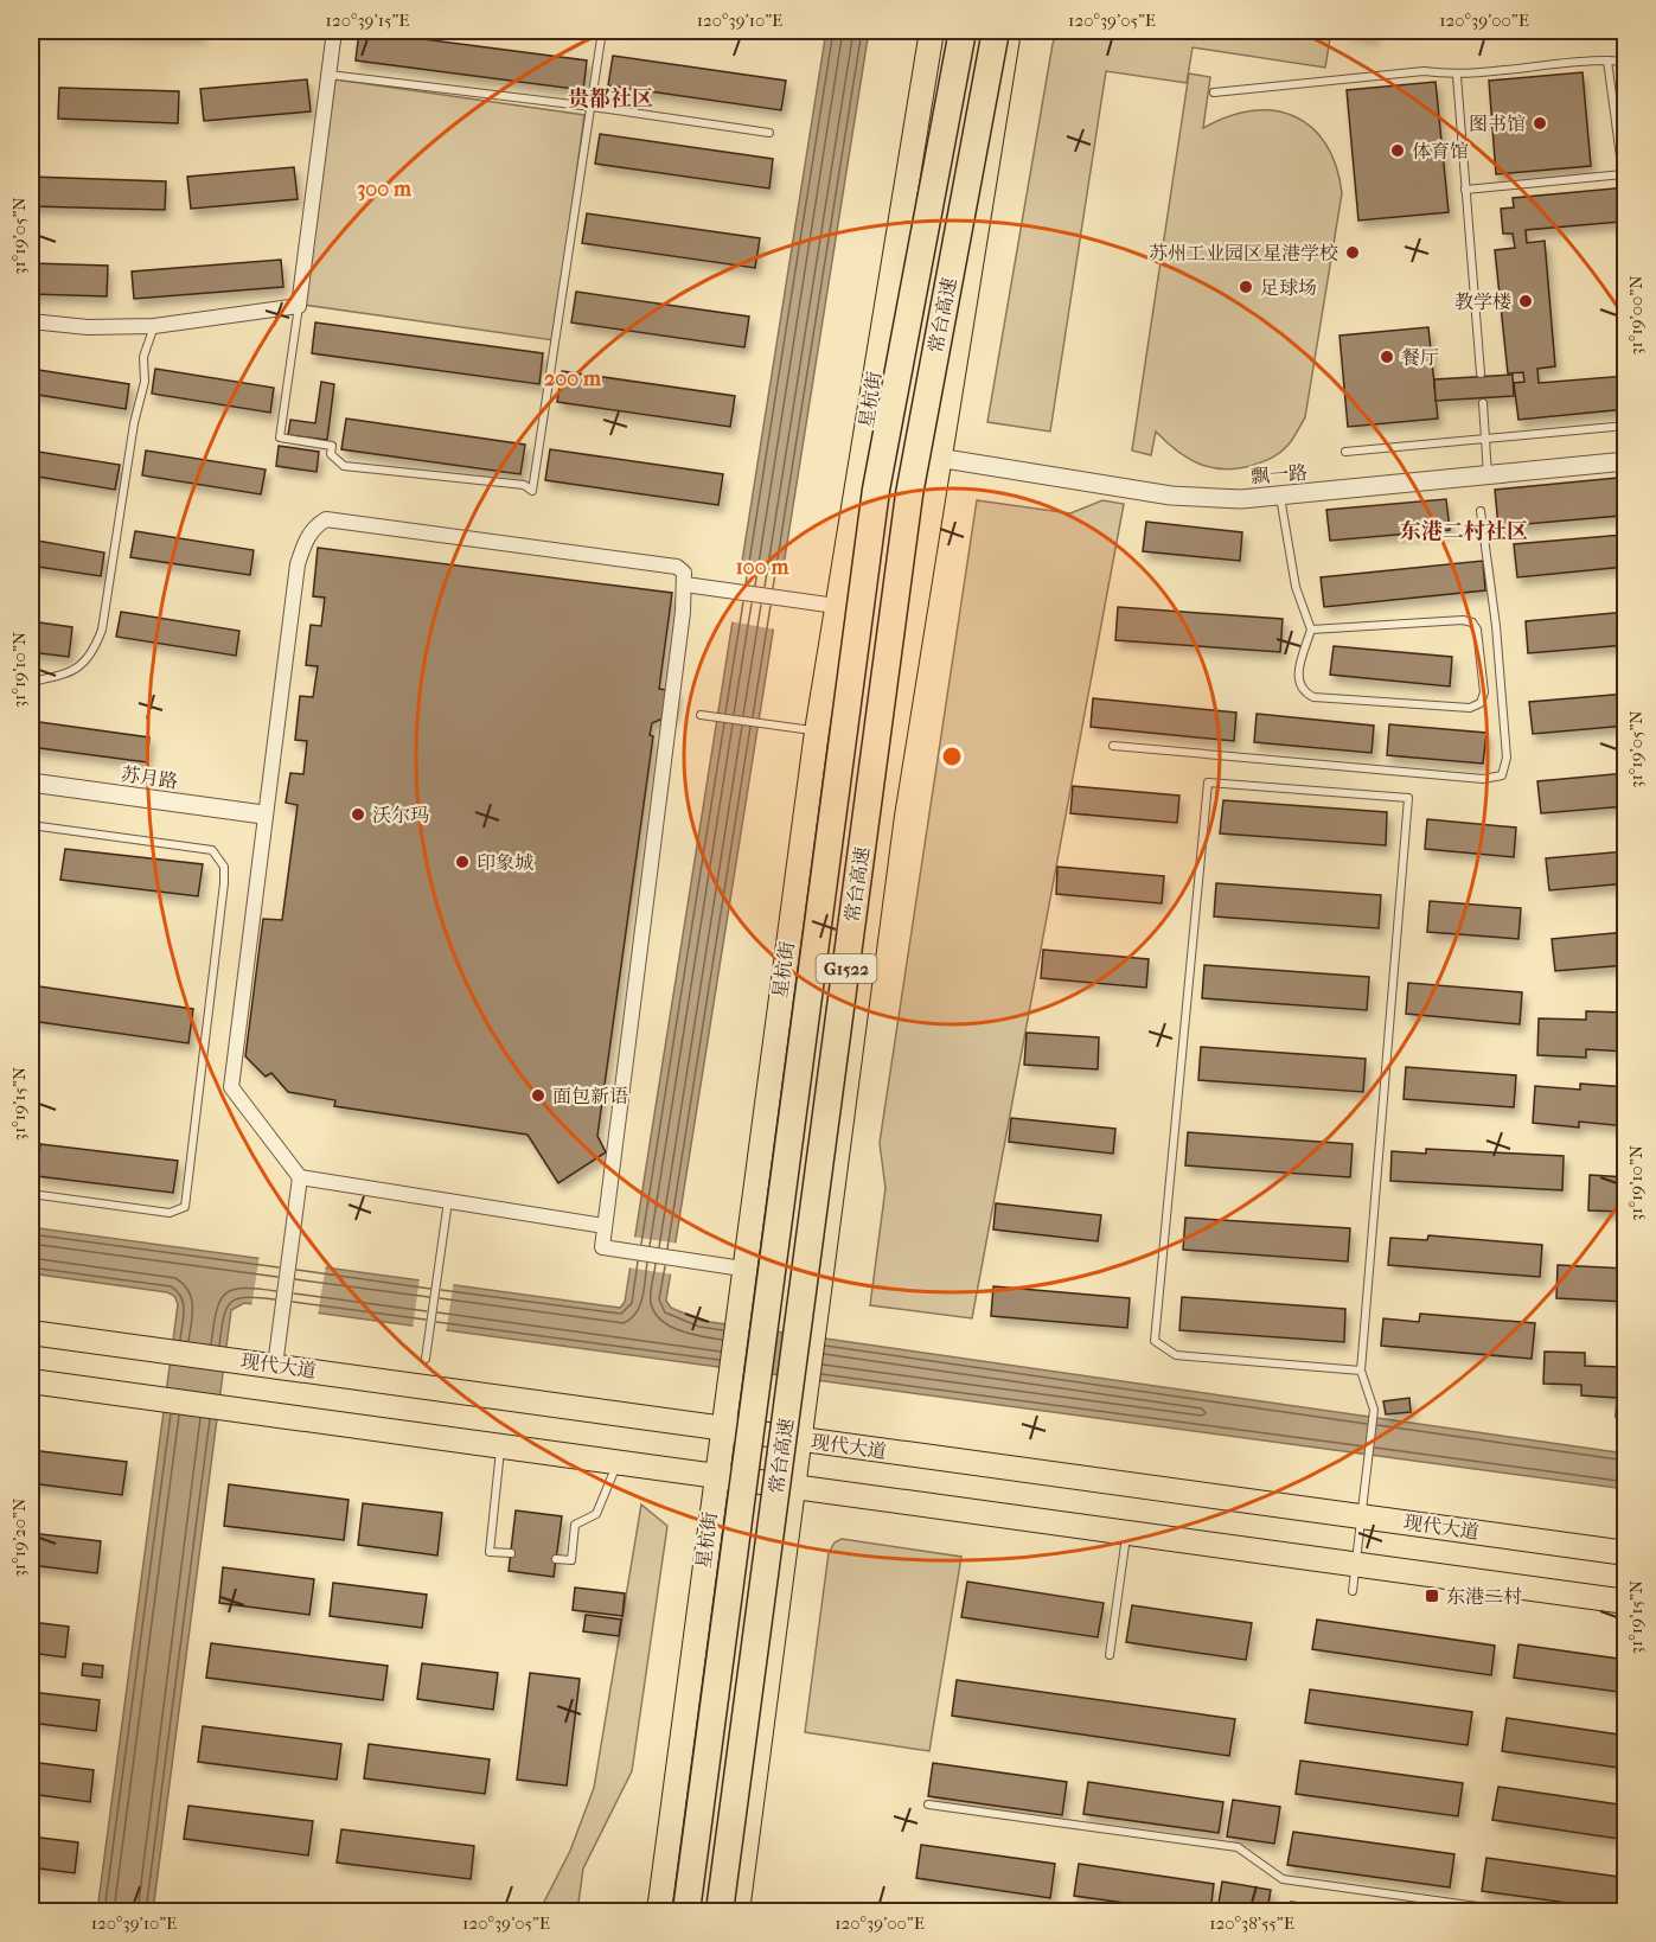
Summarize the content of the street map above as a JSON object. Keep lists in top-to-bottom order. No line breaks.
{"streets":{"highway":["常台高速","G1522"],"main road":["星杭街","现代大道"],"street":["飘一路","苏月路"]},"crossings":[["星杭街","现代大道"]],"districts":["贵都社区","东港二村社区"],"places":{"other":["图书馆","体育馆","苏州工业园区星港学校","足球场","教学楼","餐厅","沃尔玛","印象城","面包新语"],"transit":["东港二村"]},"coordinates":["120°39'15\"E","120°39'10\"E","120°39'05\"E","120°39'00\"E","31°19'05\"N","31°19'00\"N","31°19'10\"N","31°19'15\"N","31°19'20\"N","120°38'55\"E"],"rings":["300 m","200 m","100 m"]}
